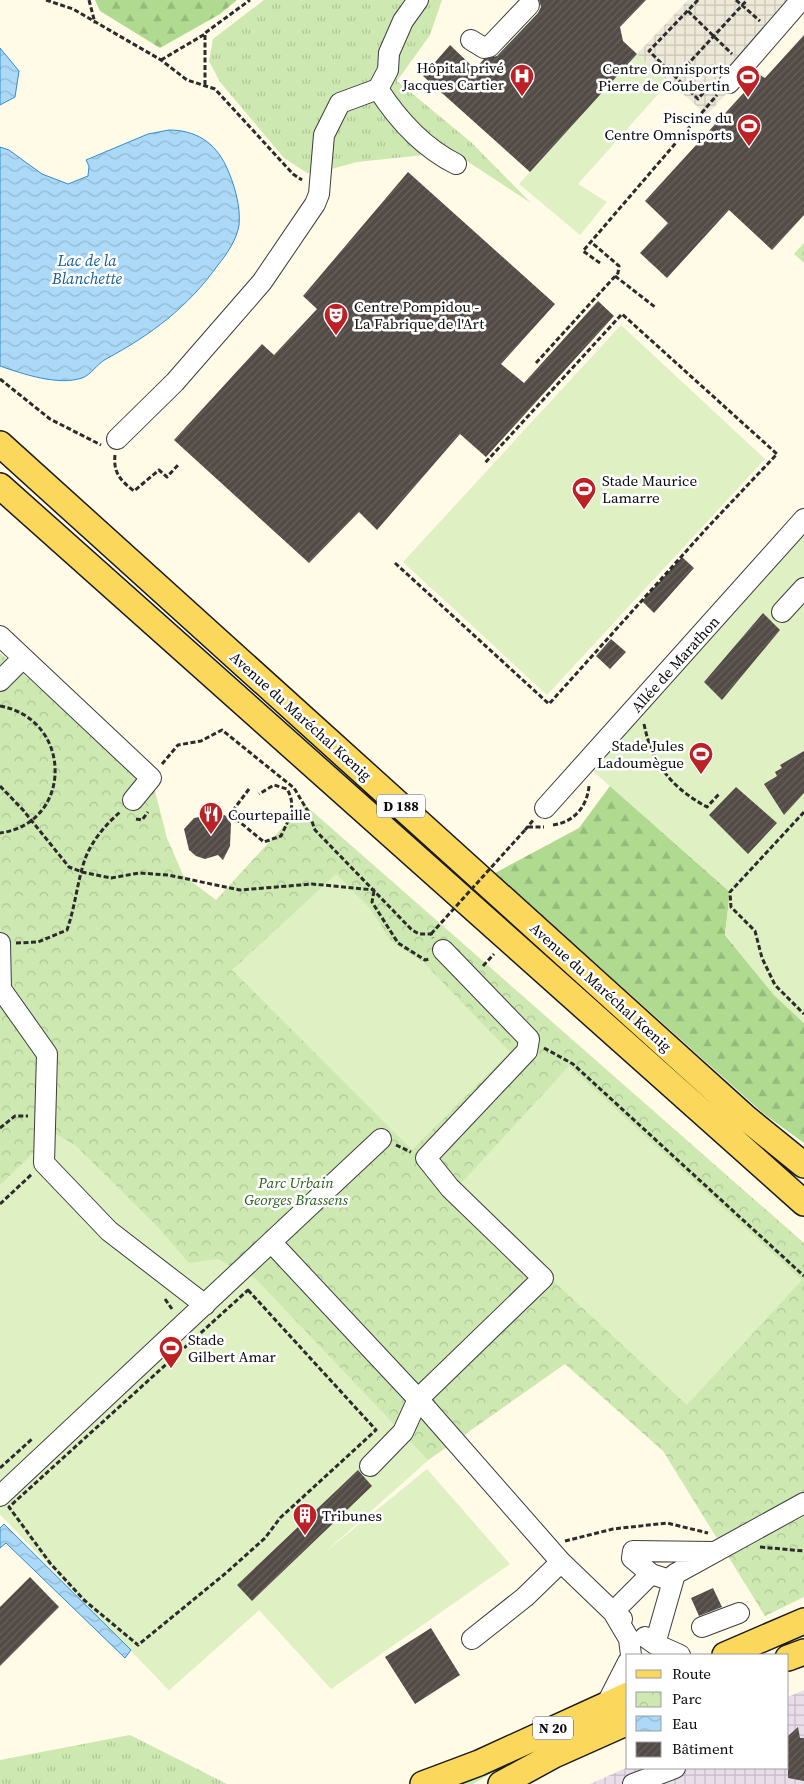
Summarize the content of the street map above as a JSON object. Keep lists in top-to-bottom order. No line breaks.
{"streets":{"main road":["Avenue du Maréchal Kœnig","D 188","N 20"],"lane":["Allée de Marathon"]},"water":["Lac de la Blanchette"],"parks":["Parc Urbain Georges Brassens"],"places":{"hospital":["Hôpital privé Jacques Cartier"],"sports":["Centre Omnisports Pierre de Coubertin","Piscine du Centre Omnisports","Stade Maurice Lamarre","Stade Jules Ladoumègue","Stade Gilbert Amar"],"theatre":["Centre Pompidou - La Fabrique de l'Art"],"restaurant":["Courtepaille"],"building":["Tribunes"]},"legend":["Route","Parc","Eau","Bâtiment"]}
